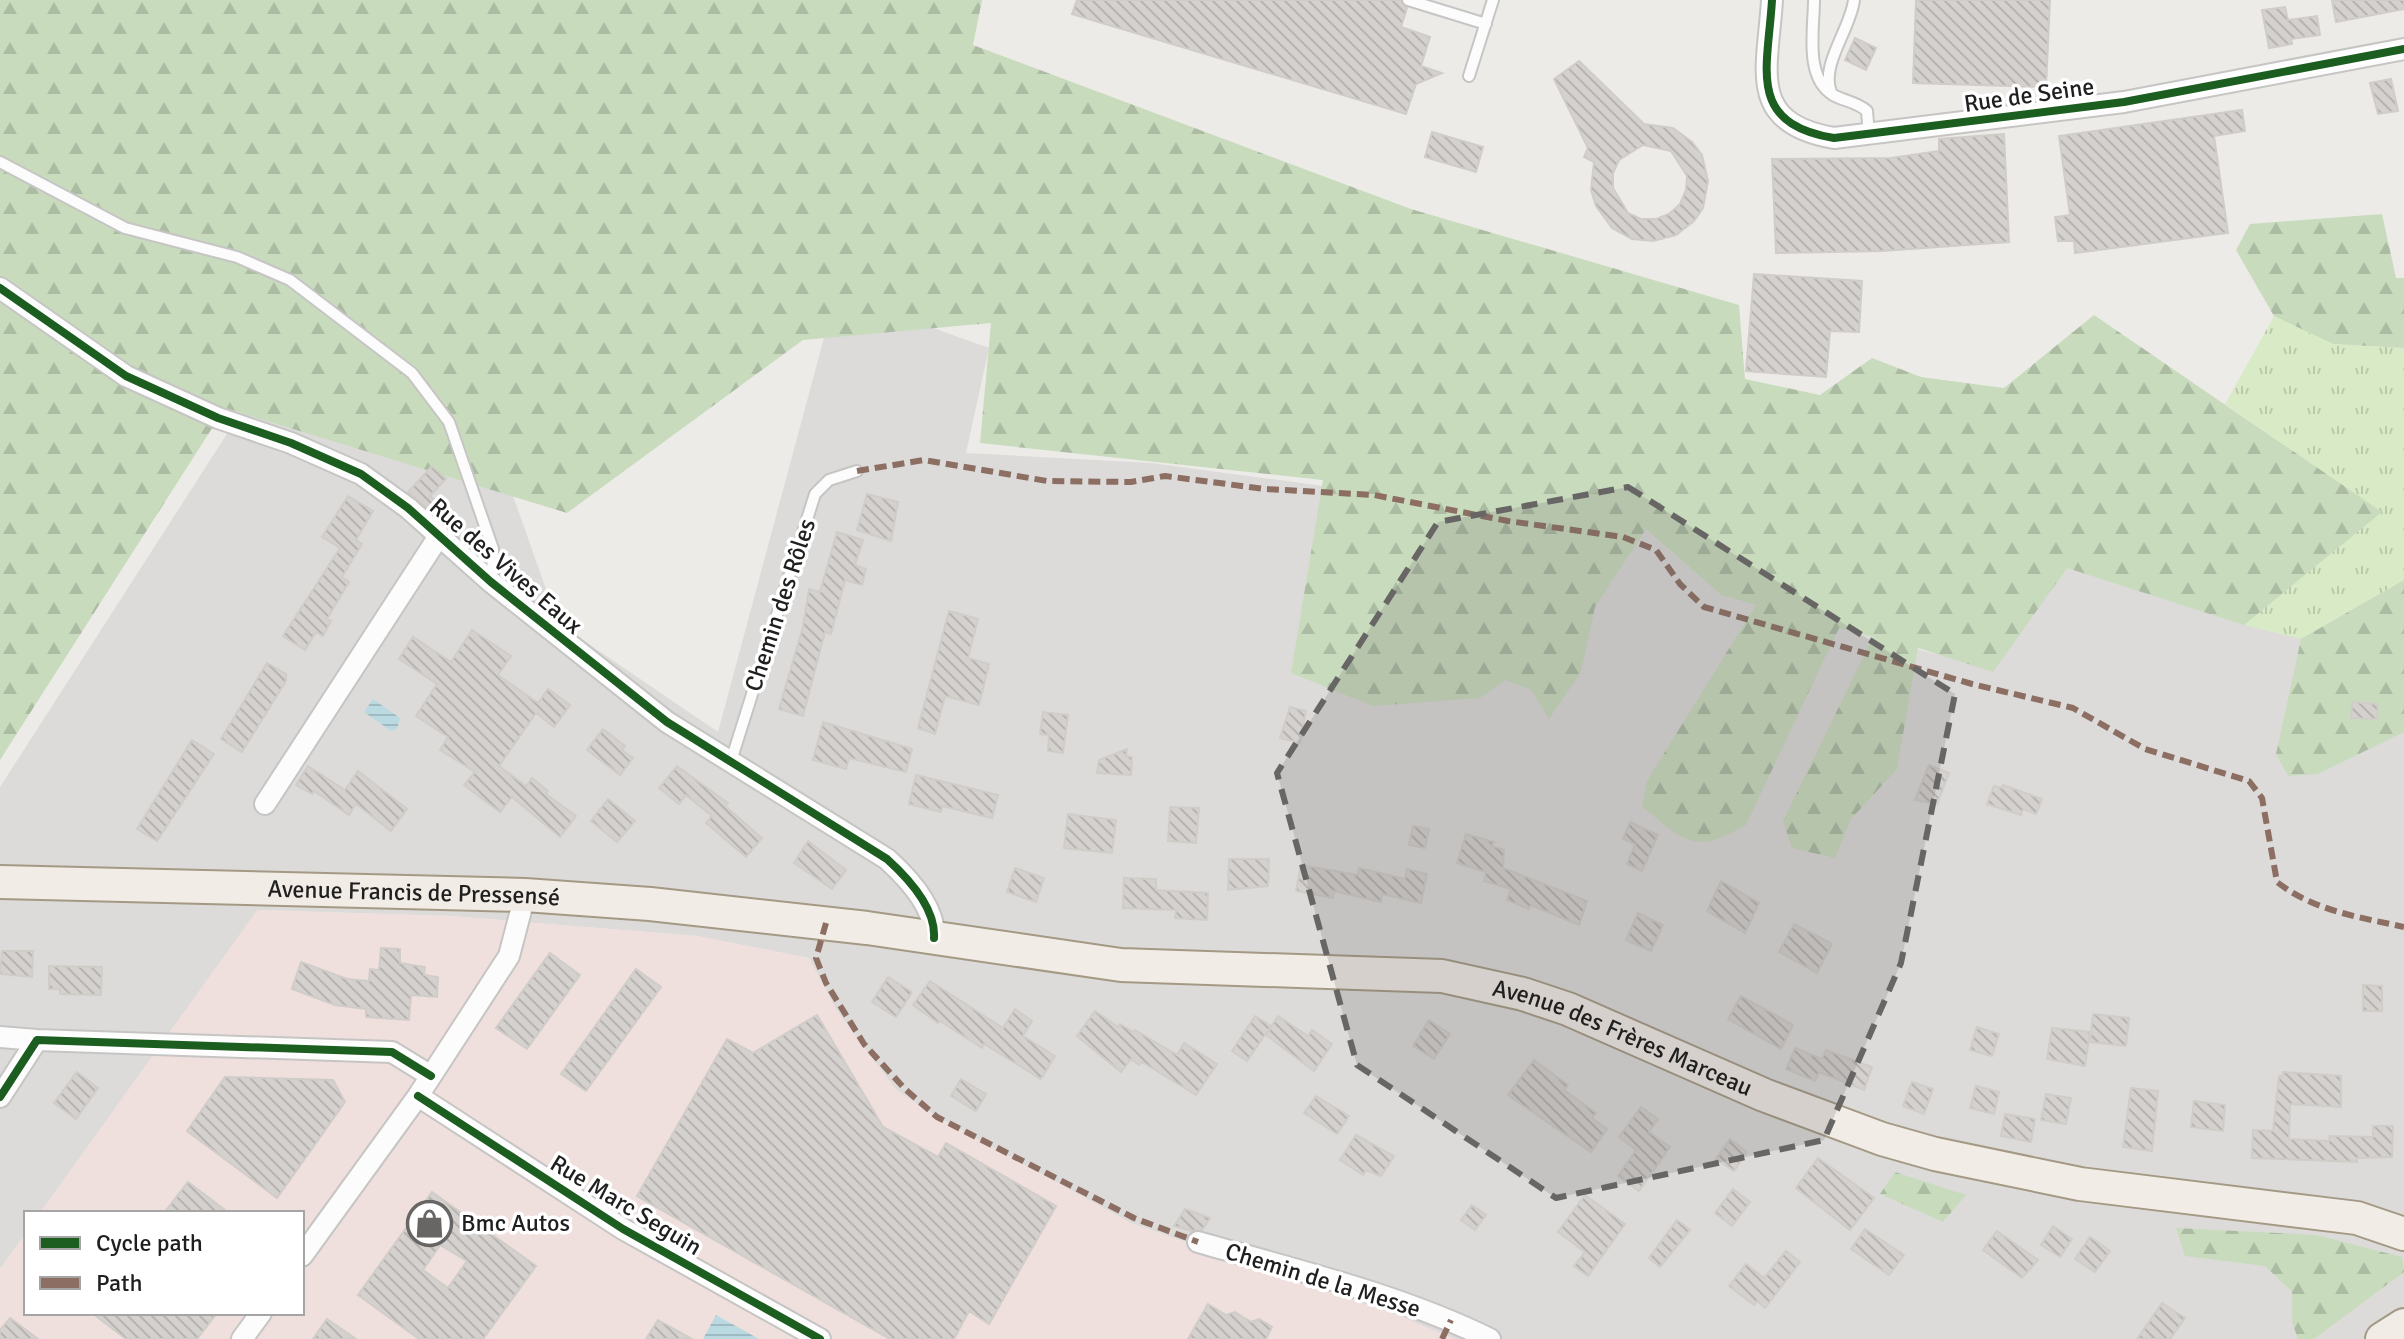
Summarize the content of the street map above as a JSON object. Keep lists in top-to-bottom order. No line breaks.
{"streets":{"main road":["Avenue Francis de Pressensé","Avenue des Frères Marceau"],"street":["Rue de Seine","Rue des Vives Eaux","Rue Marc Seguin","Chemin de la Messe"],"lane":["Chemin des Rôles"]},"crossings":[["Rue des Vives Eaux","Chemin des Rôles"],["Rue des Vives Eaux","Avenue des Frères Marceau"],["Avenue Francis de Pressensé","Avenue des Frères Marceau"]],"places":{"shop":["Bmc Autos"]},"legend":["Cycle path","Path"]}
